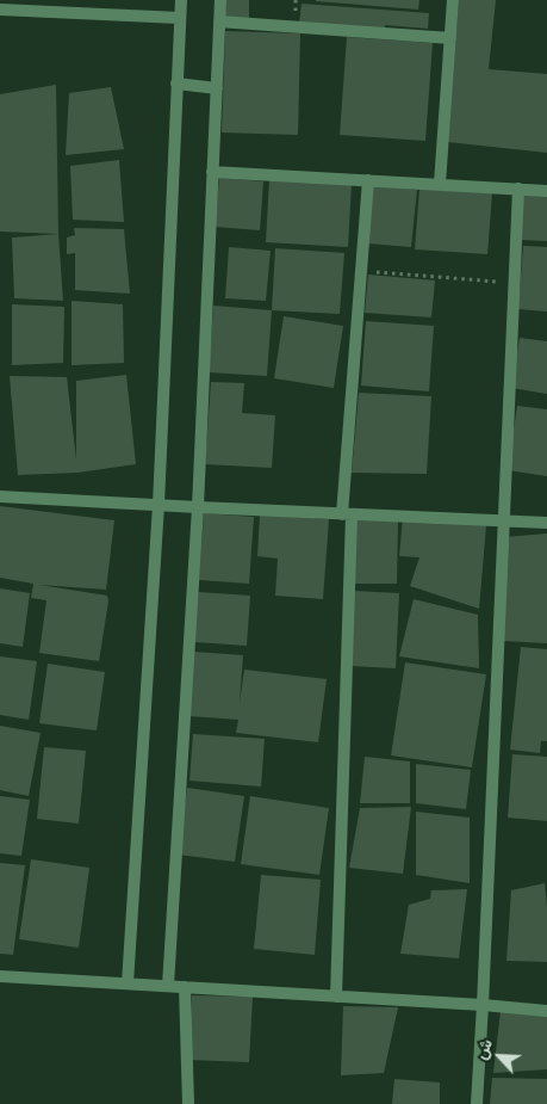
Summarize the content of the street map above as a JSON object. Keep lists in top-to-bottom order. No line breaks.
{"north":"top left"}
